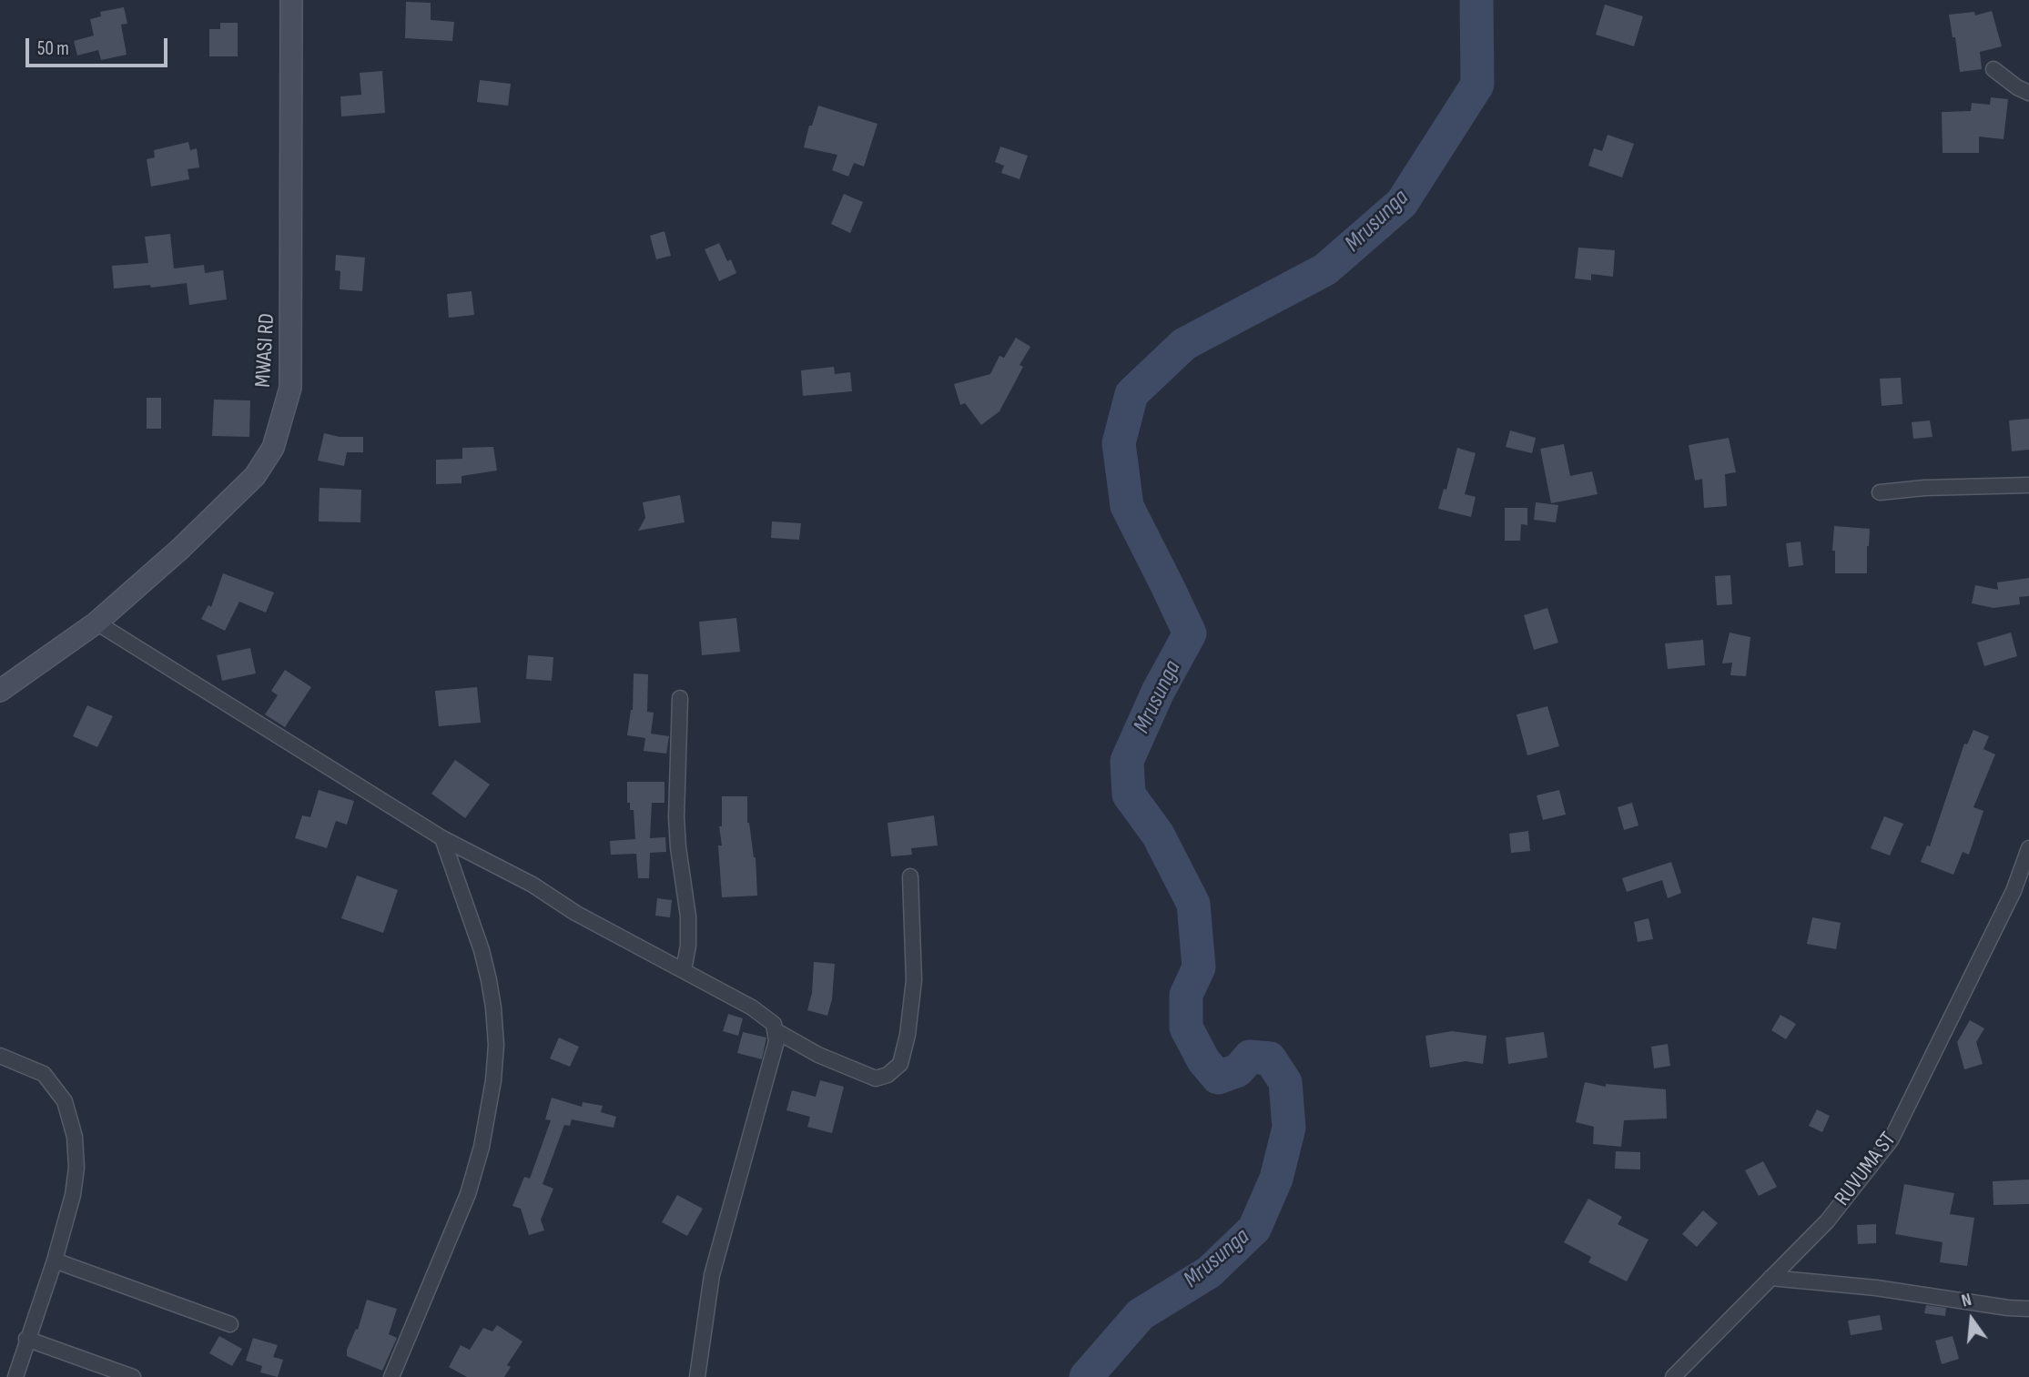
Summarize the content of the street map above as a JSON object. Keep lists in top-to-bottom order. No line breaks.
{"streets":{"street":["MWASI RD","RUVUMA ST"]},"water":["Mrusunga"],"scale_bar":"50 m","north":"top"}
